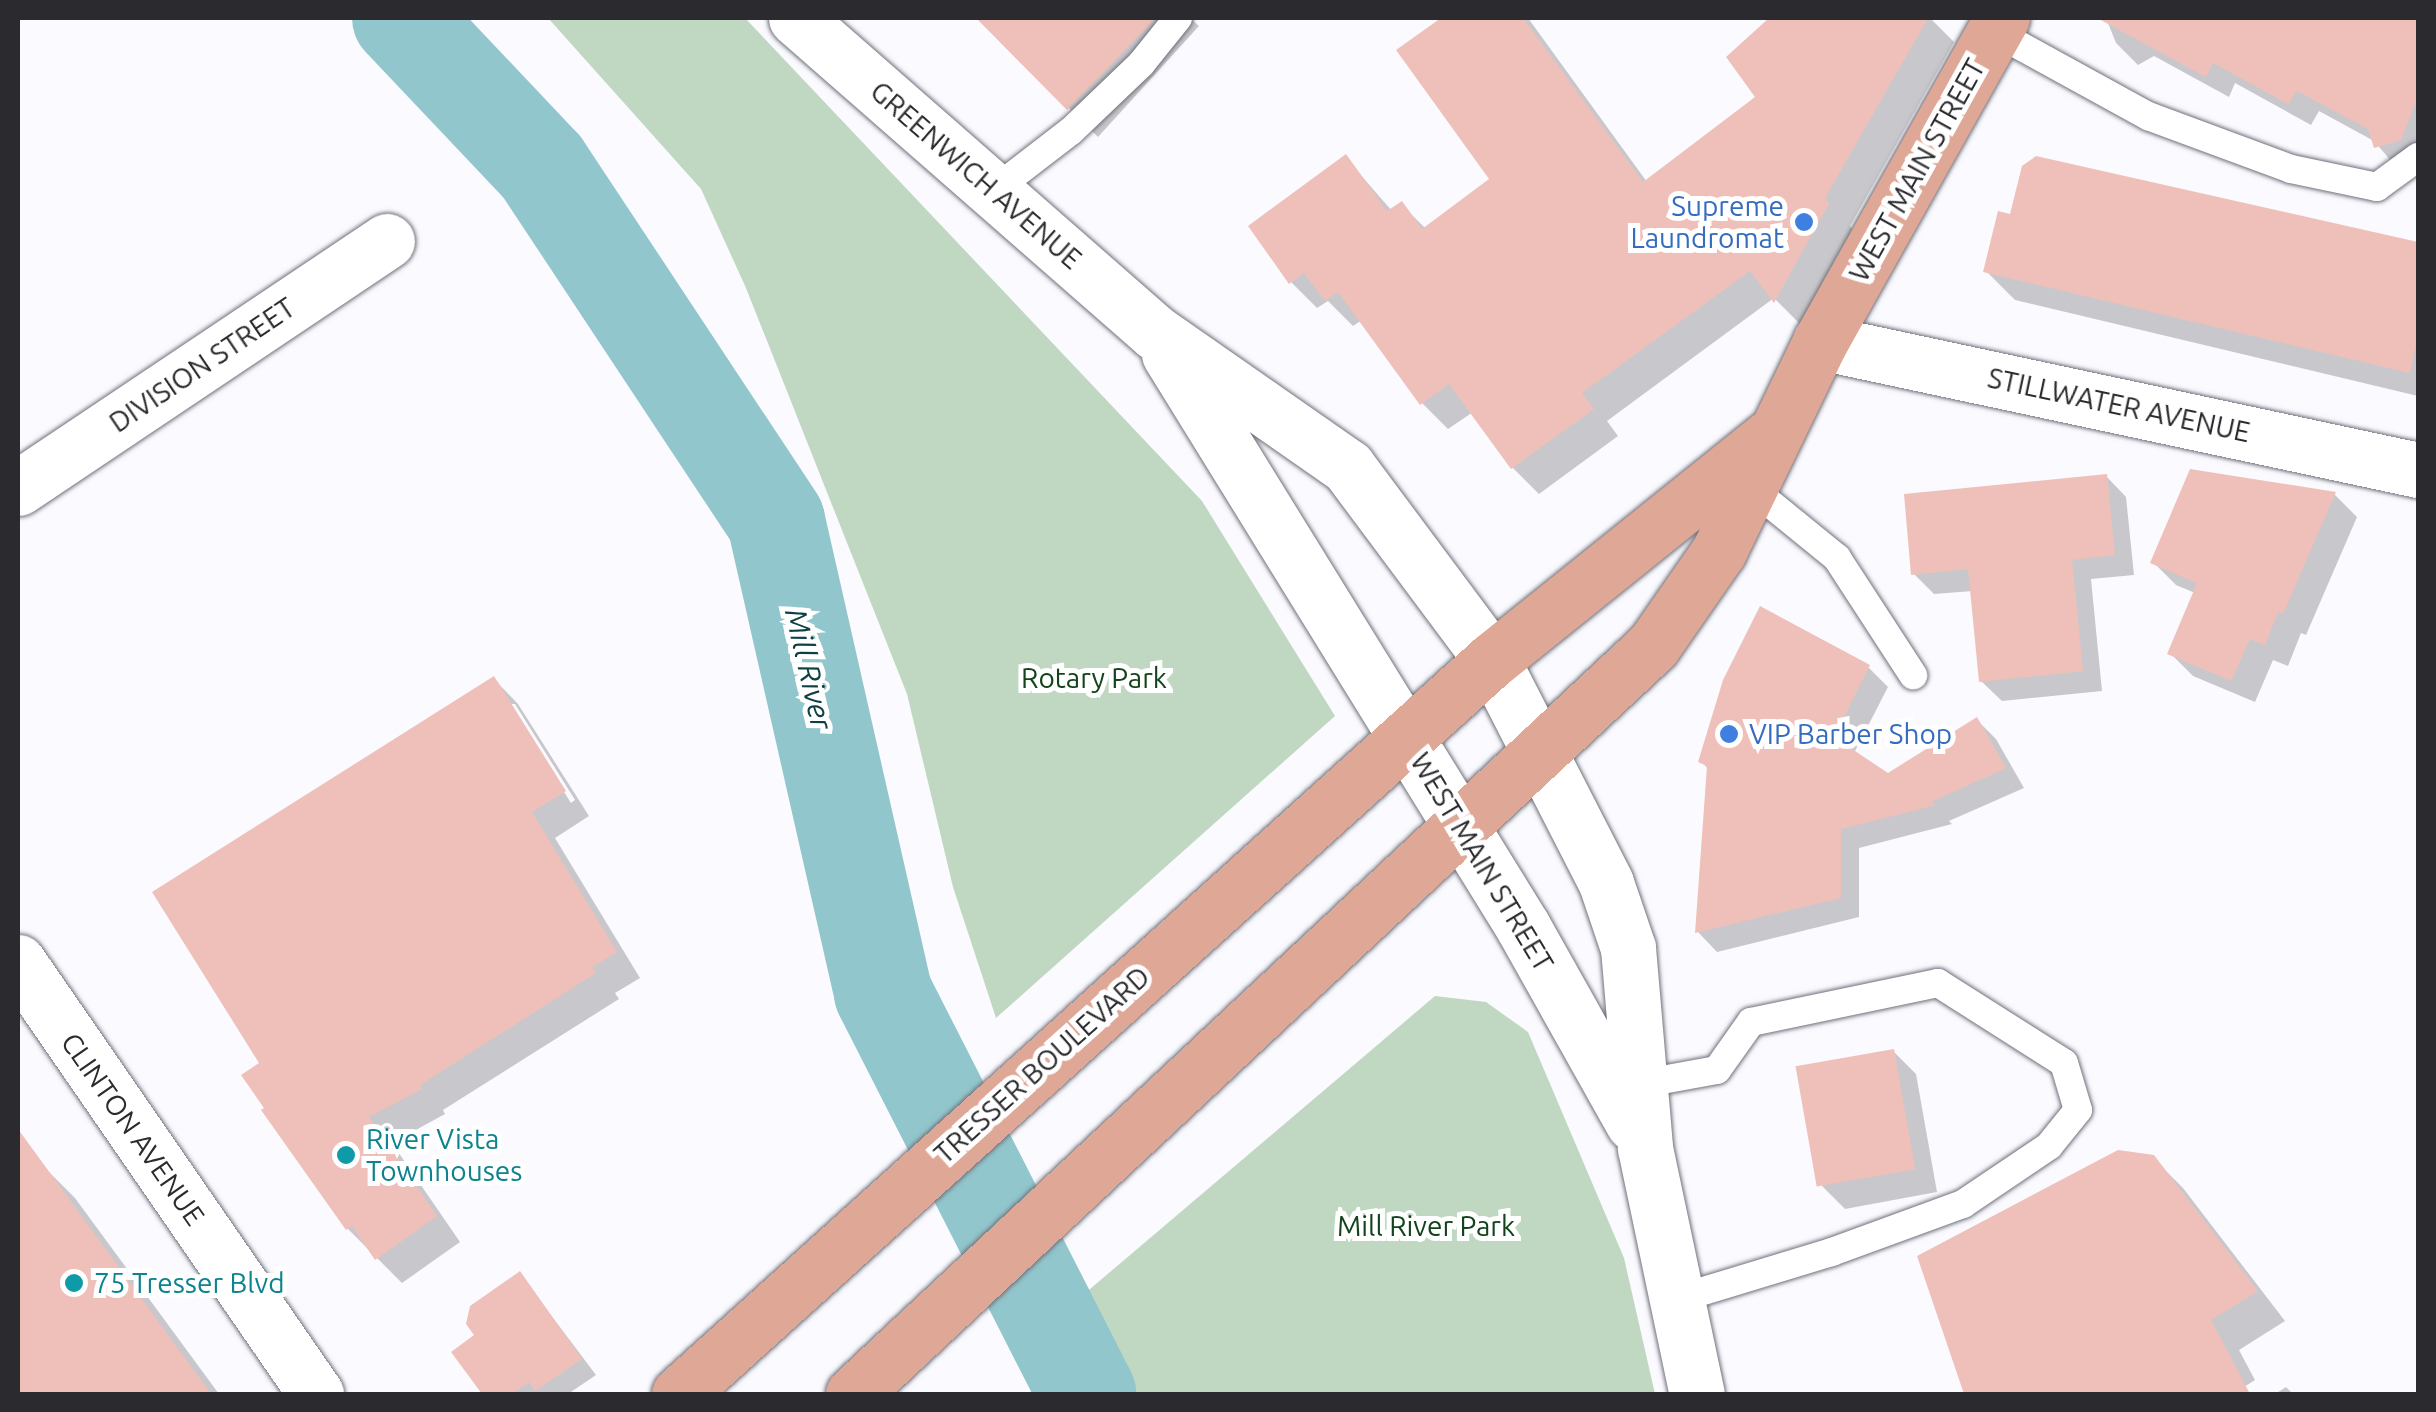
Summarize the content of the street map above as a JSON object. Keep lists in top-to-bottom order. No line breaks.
{"streets":{"main road":["WEST MAIN STREET","GREENWICH AVENUE","DIVISION STREET","STILLWATER AVENUE","TRESSER BOULEVARD","CLINTON AVENUE"]},"crossings":[["WEST MAIN STREET","GREENWICH AVENUE"],["WEST MAIN STREET","STILLWATER AVENUE"],["WEST MAIN STREET","TRESSER BOULEVARD"],["GREENWICH AVENUE","TRESSER BOULEVARD"]],"water":["Mill River"],"parks":["Rotary Park","Mill River Park"],"places":["Supreme Laundromat","VIP Barber Shop","River Vista Townhouses","75 Tresser Blvd"]}
